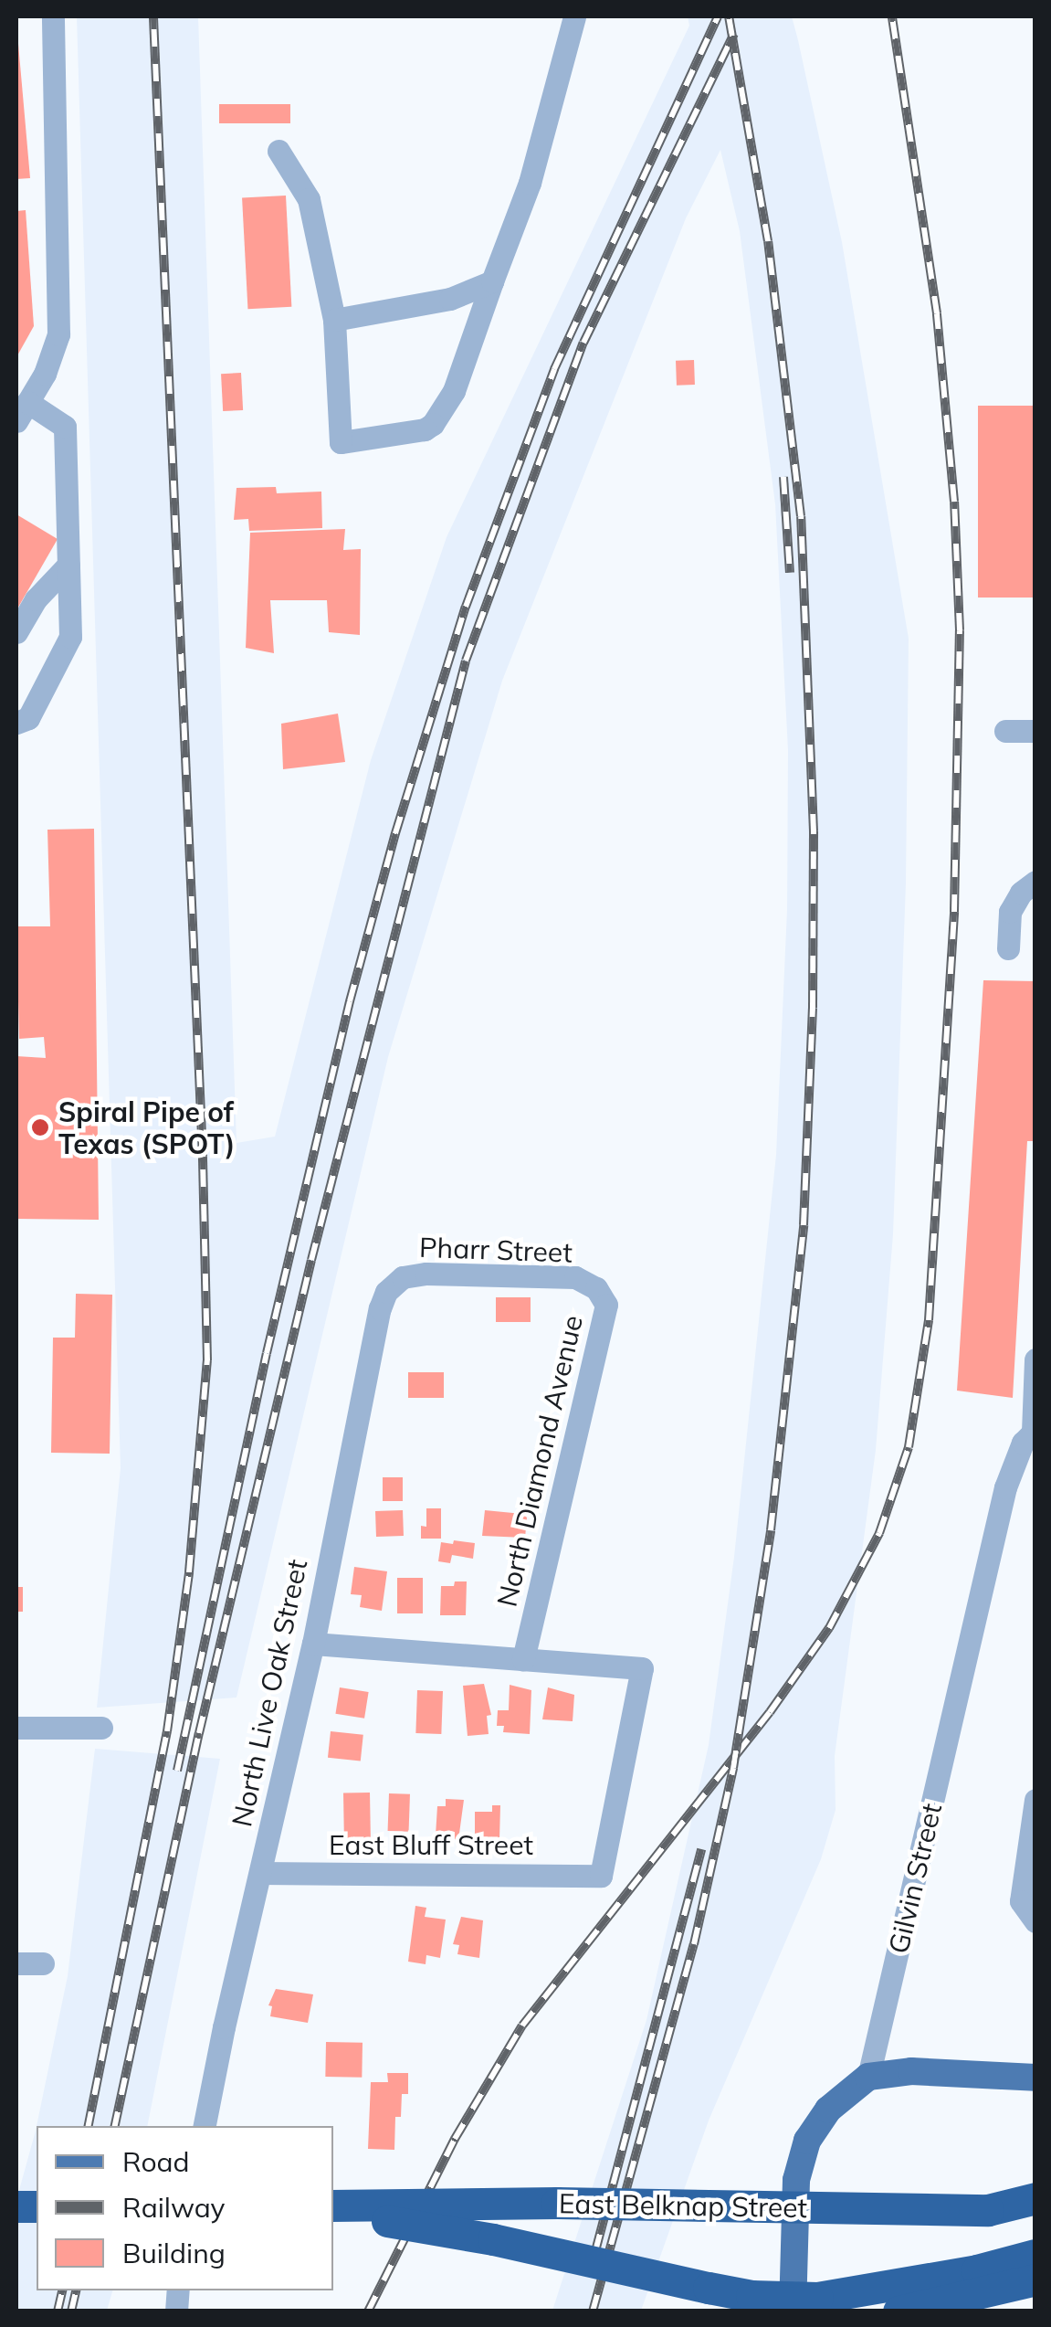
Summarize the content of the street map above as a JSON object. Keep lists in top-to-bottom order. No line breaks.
{"streets":{"highway":["East Belknap Street"],"street":["Pharr Street","North Diamond Avenue","North Live Oak Street","East Bluff Street","Gilvin Street"]},"crossings":[["Pharr Street","North Diamond Avenue"],["Pharr Street","North Live Oak Street"],["North Diamond Avenue","East Bluff Street"],["North Live Oak Street","East Bluff Street"]],"places":["Spiral Pipe of Texas (SPOT)"],"legend":["Road","Railway","Building"]}
